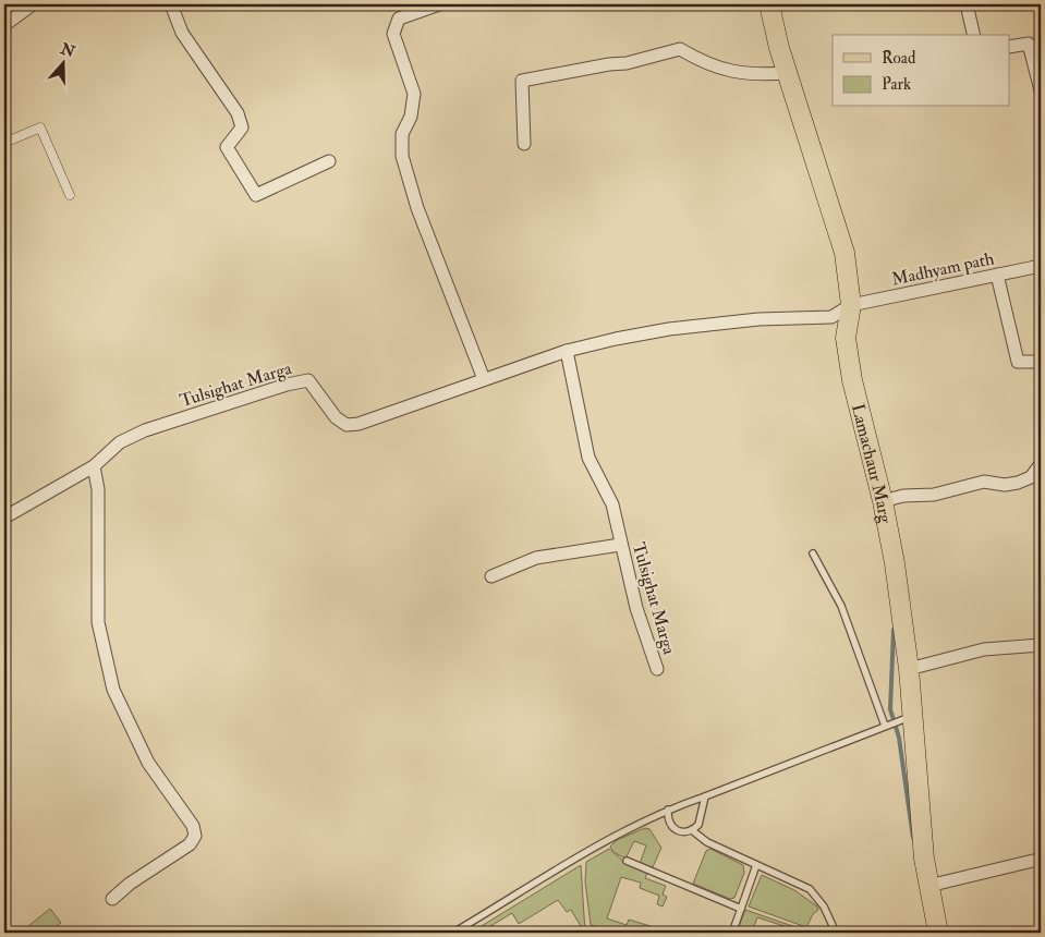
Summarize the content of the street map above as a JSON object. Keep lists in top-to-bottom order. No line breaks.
{"streets":{"main road":["Lamachaur Marg"],"street":["Madhyam path","Tulsighat Marga"]},"crossings":[["Madhyam path","Tulsighat Marga"],["Madhyam path","Lamachaur Marg"],["Tulsighat Marga","Lamachaur Marg"]],"legend":["Road","Park"],"north":"top"}
